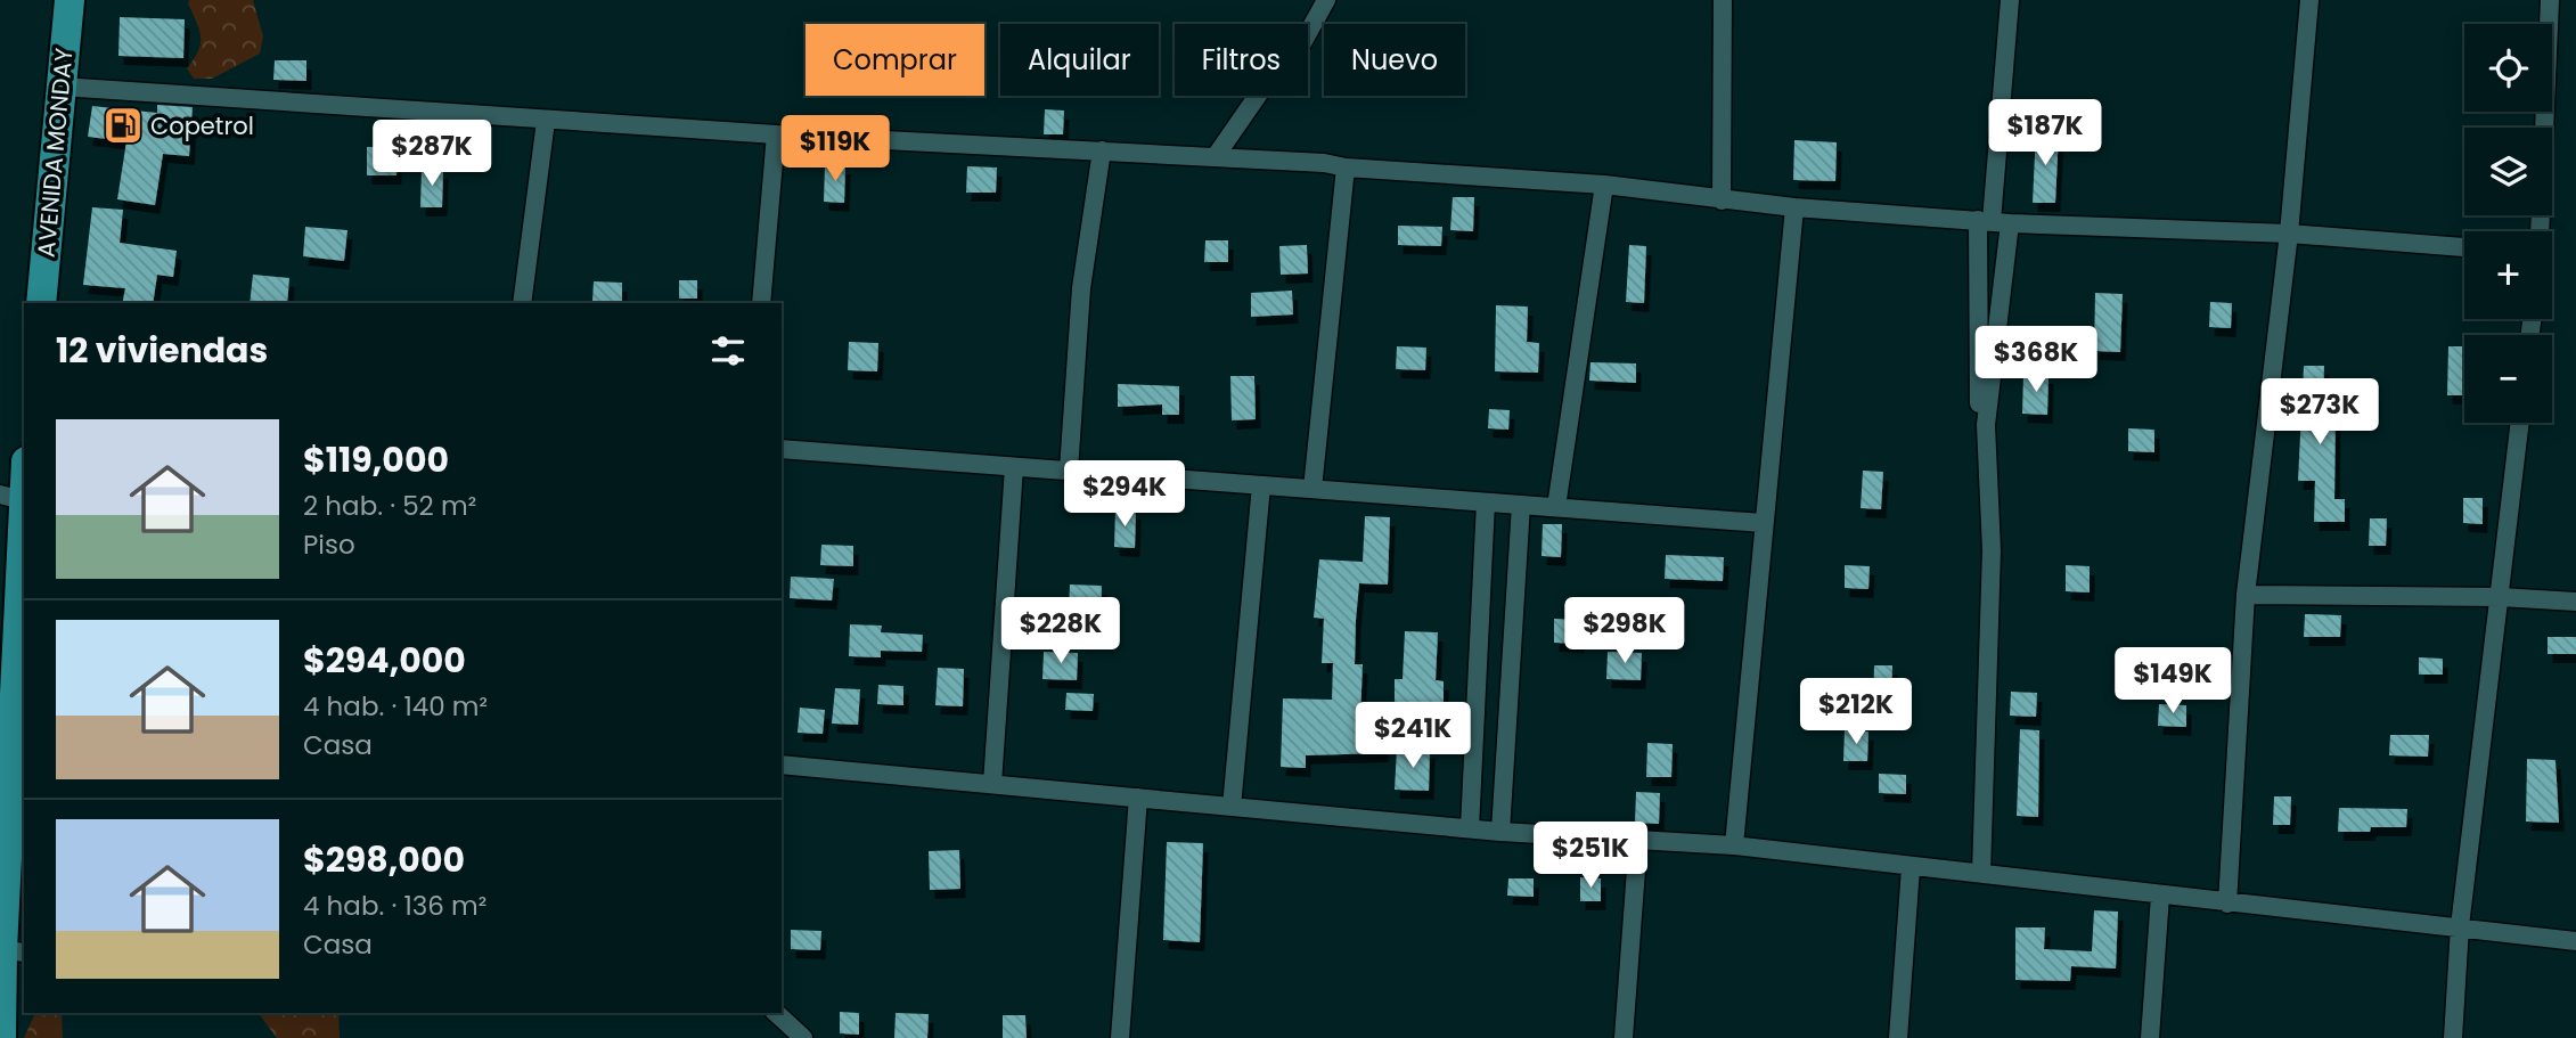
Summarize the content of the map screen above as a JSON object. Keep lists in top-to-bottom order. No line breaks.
{"streets":{"highway":["AVENIDA MONDAY"]},"places":{"fuel station":["Copetrol"]},"page":{"map_buttons":["+","−"],"chip":["Comprar","Alquilar","Filtros","Nuevo"],"price":["$187K","$119K","$287K","$368K","$273K","$294K","$228K","$298K","$149K","$212K","$241K","$251K"],"heading":"12 viviendas","list":[{"name":"$119,000","note":"2 hab. · 52 m² · Piso"},{"name":"$294,000","note":"4 hab. · 140 m² · Casa"},{"name":"$298,000","note":"4 hab. · 136 m² · Casa"}]}}
